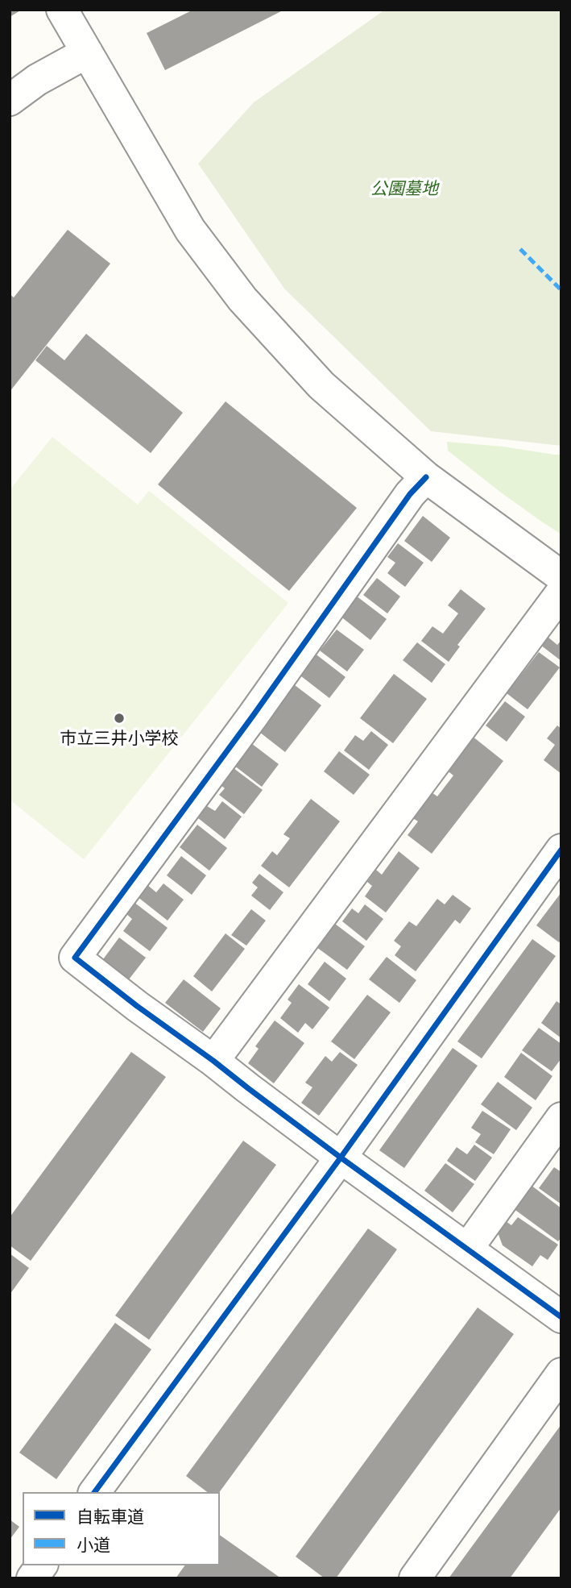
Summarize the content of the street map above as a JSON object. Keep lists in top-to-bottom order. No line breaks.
{"parks":["公園墓地"],"places":["市立三井小学校"],"legend":["自転車道","小道"]}
